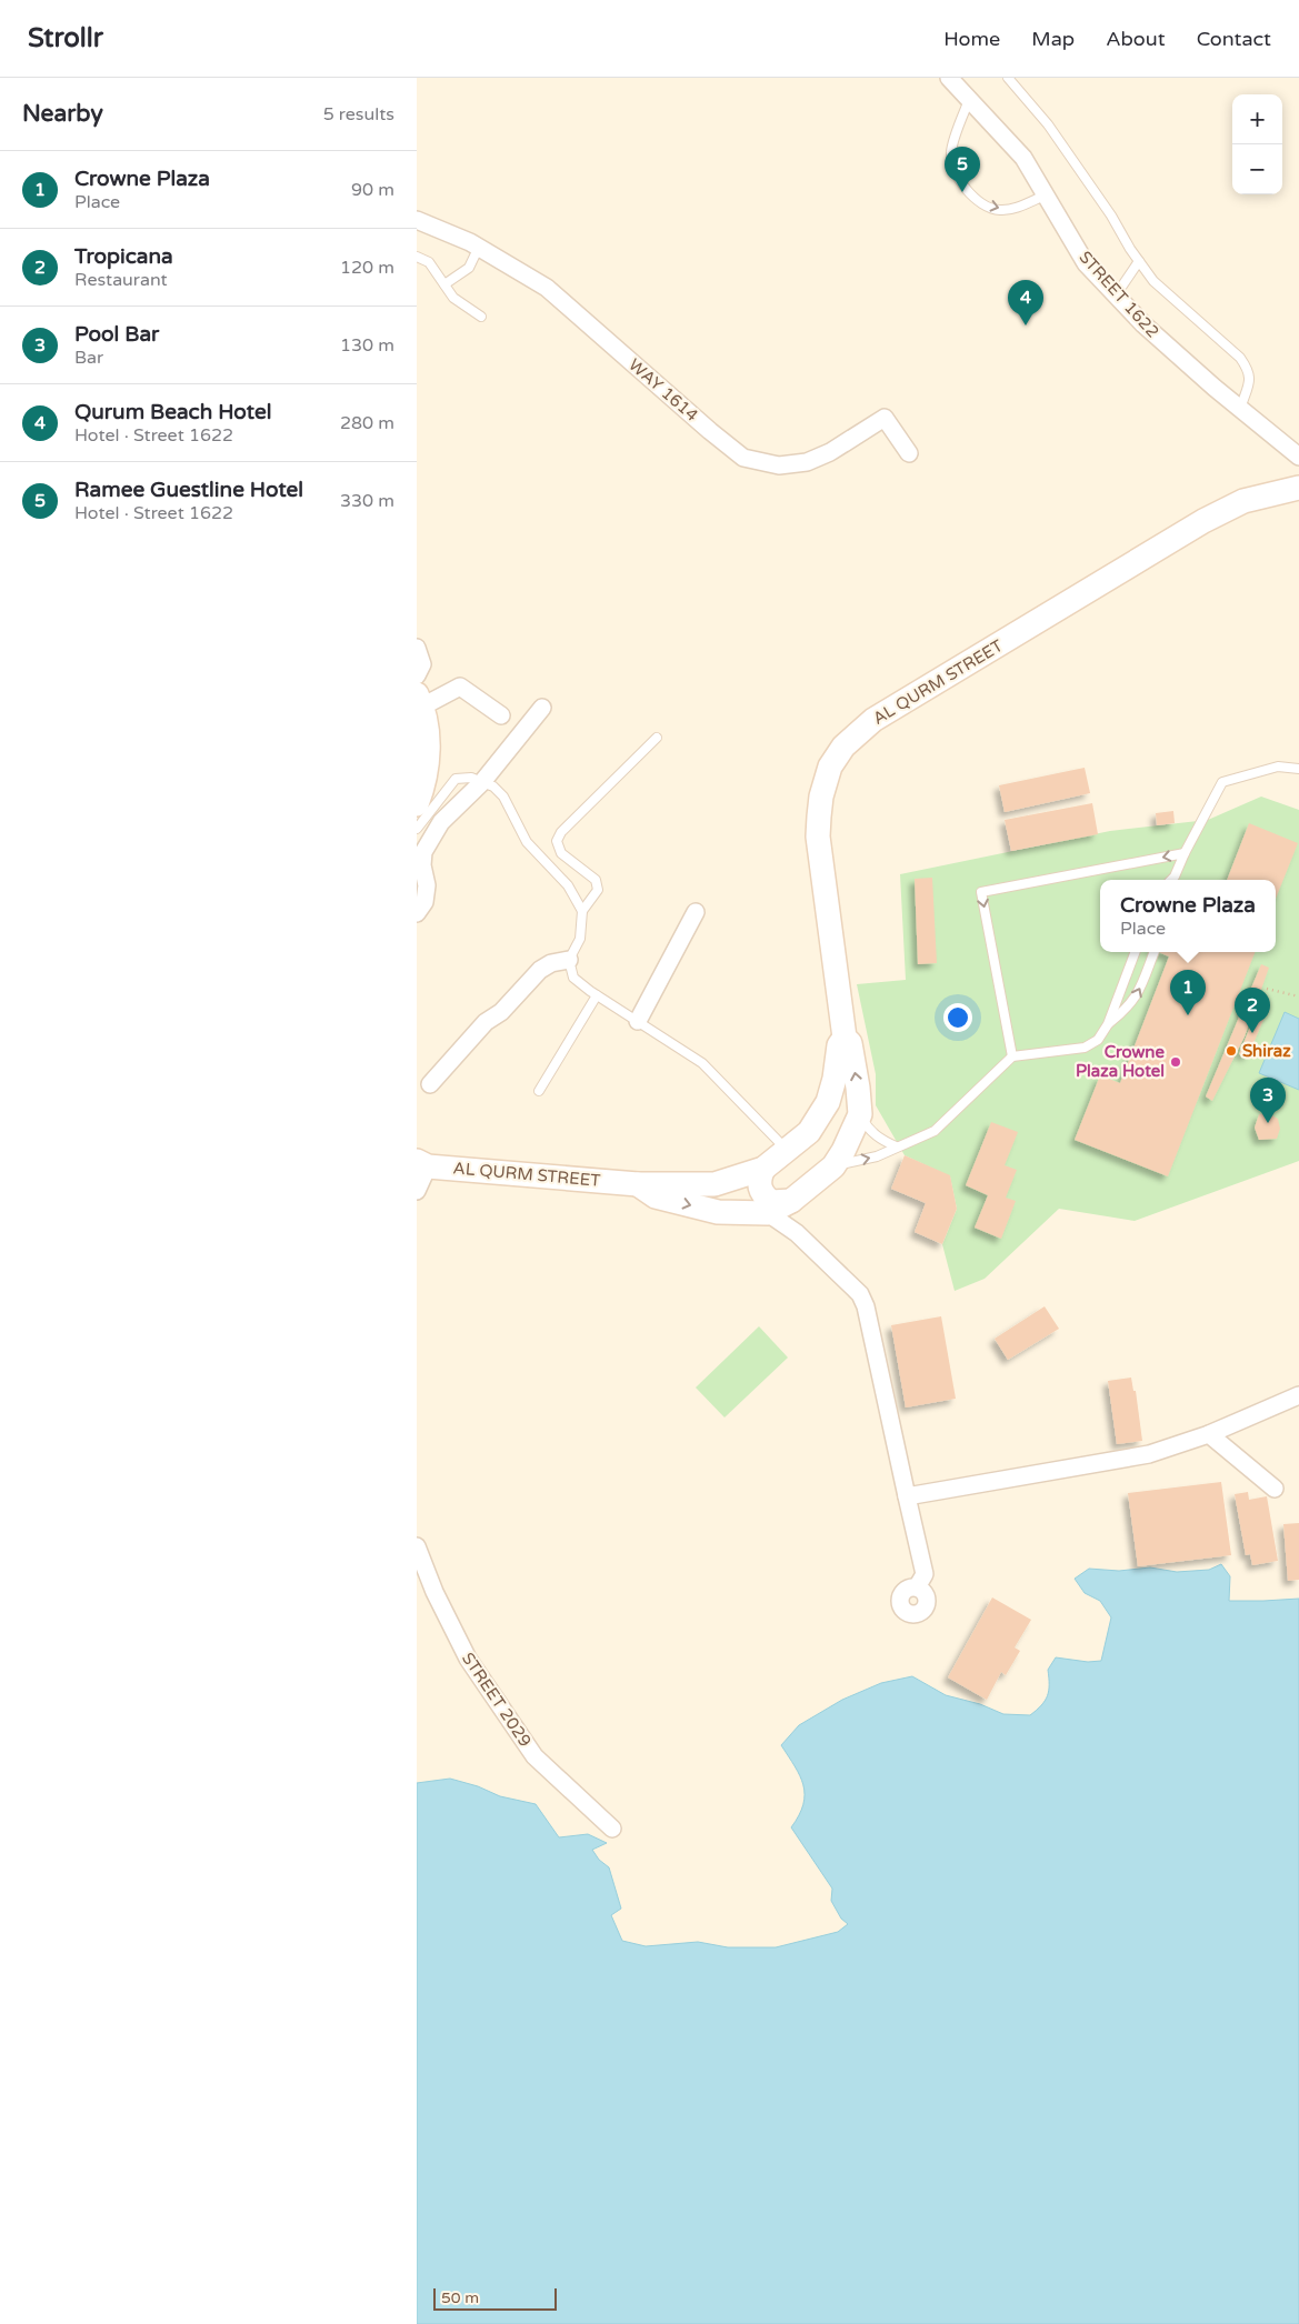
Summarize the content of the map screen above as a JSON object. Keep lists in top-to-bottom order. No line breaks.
{"streets":{"street":["STREET 1622","WAY 1614","AL QURM STREET","STREET 2029"]},"places":["Shiraz","Crowne Plaza Hotel"],"scale_bar":"50 m","page":{"header":"Strollr","nav":["Home","Map","About","Contact"],"heading":["Nearby","5 results"],"map_buttons":["+","−"],"pins":["5","4","1","2","3"],"list":[{"mark":"1","name":"Crowne Plaza","note":"Place","value":"90 m"},{"mark":"2","name":"Tropicana","note":"Restaurant","value":"120 m"},{"mark":"3","name":"Pool Bar","note":"Bar","value":"130 m"},{"mark":"4","name":"Qurum Beach Hotel","note":"Hotel · Street 1622","value":"280 m"},{"mark":"5","name":"Ramee Guestline Hotel","note":"Hotel · Street 1622","value":"330 m"}],"popup":["Crowne Plaza","Place"],"scale":"50 m"}}
